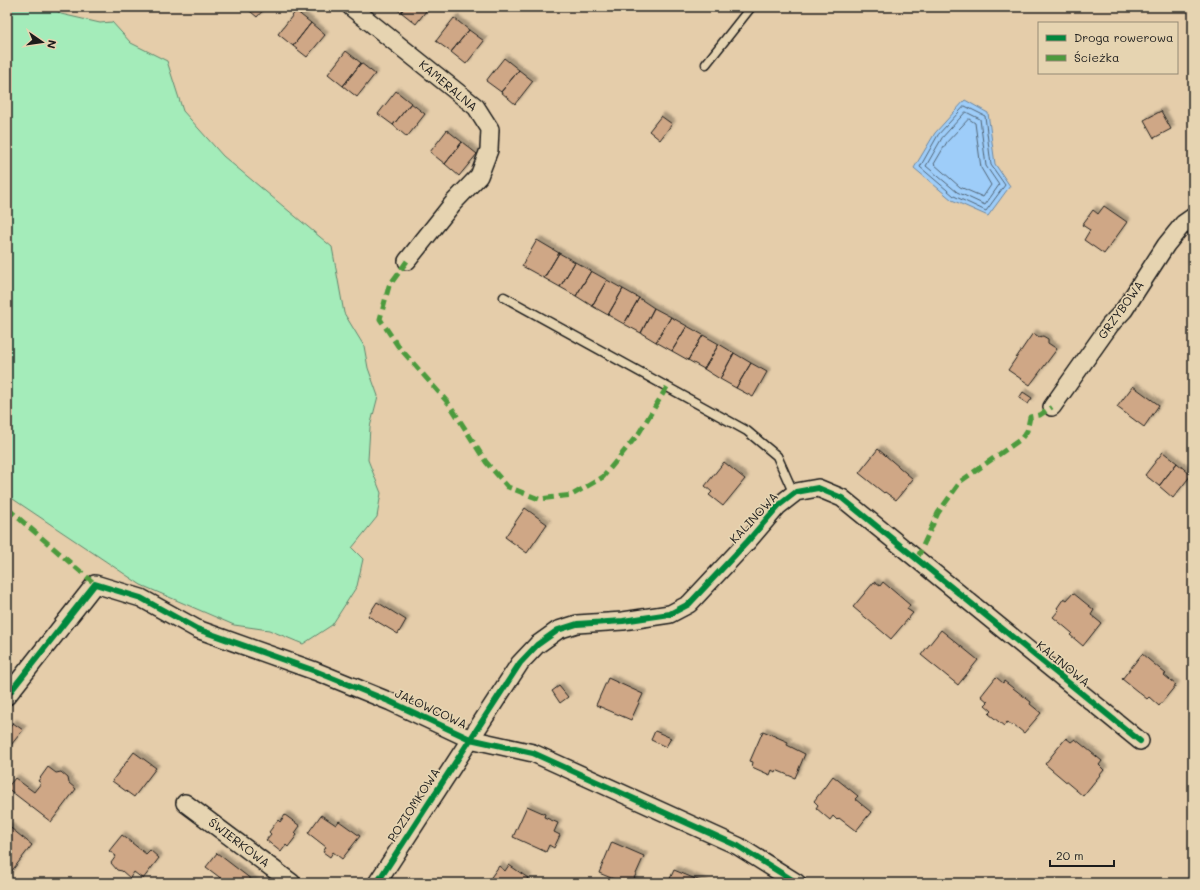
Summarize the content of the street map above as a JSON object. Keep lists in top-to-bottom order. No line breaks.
{"streets":{"street":["KAMERALNA","GRZYBOWA","KALINOWA","JAŁOWCOWA","POZIOMKOWA","ŚWIERKOWA"]},"crossings":[["KALINOWA","JAŁOWCOWA"],["KALINOWA","POZIOMKOWA"],["JAŁOWCOWA","POZIOMKOWA"]],"legend":["Droga rowerowa","Ścieżka"],"scale_bar":"20 m","north":"right"}
